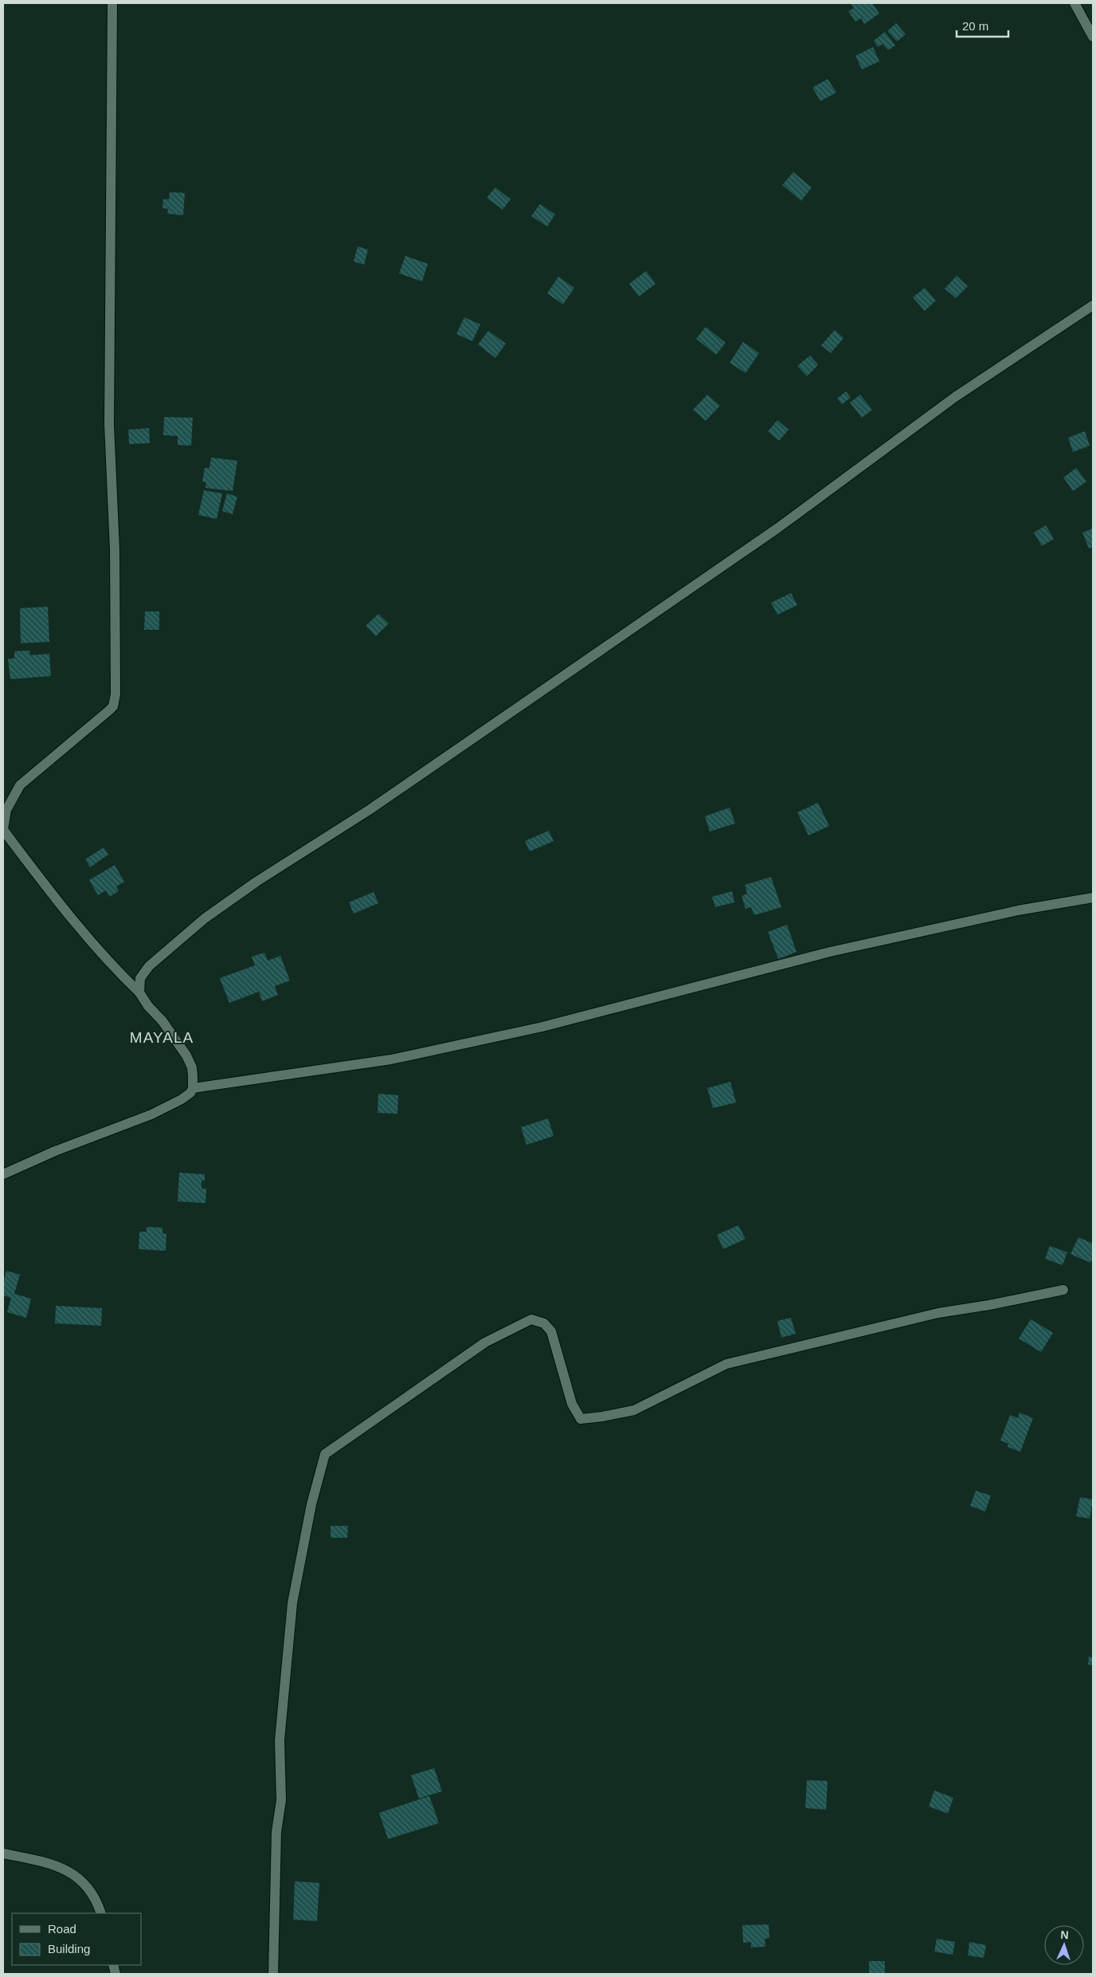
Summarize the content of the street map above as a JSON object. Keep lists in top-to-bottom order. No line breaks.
{"districts":["MAYALA"],"legend":["Road","Building"],"scale_bar":"20 m","north":"top"}
